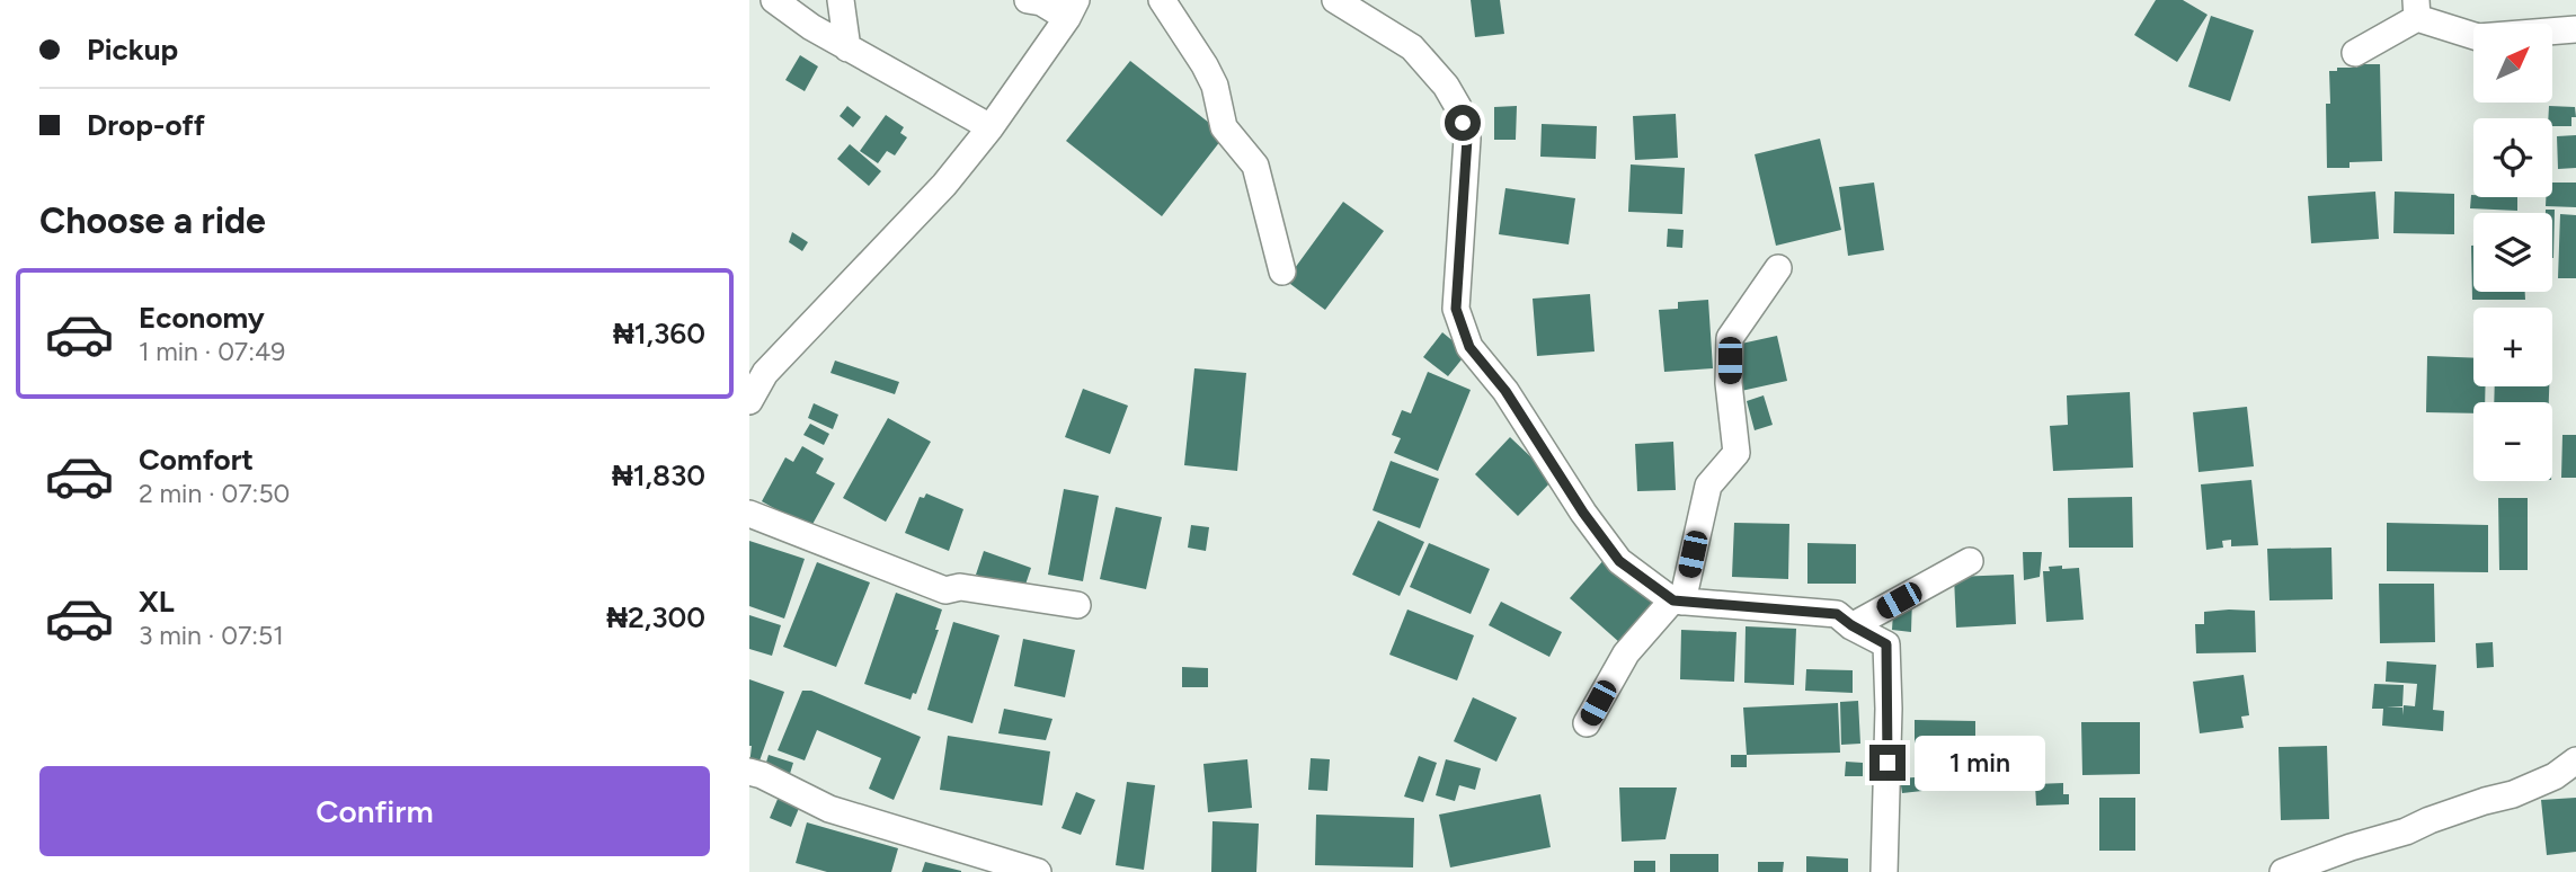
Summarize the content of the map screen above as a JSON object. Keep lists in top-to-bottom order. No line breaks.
{"north":"top right","page":{"banner":["Pickup","Drop-off"],"map_buttons":["+","−"],"heading":"Choose a ride","list":[{"name":"Economy","note":"1 min · 07:49","value":"₦1,360"},{"name":"Comfort","note":"2 min · 07:50","value":"₦1,830"},{"name":"XL","note":"3 min · 07:51","value":"₦2,300"}],"bubble":"1 min","buttons":"Confirm"}}
